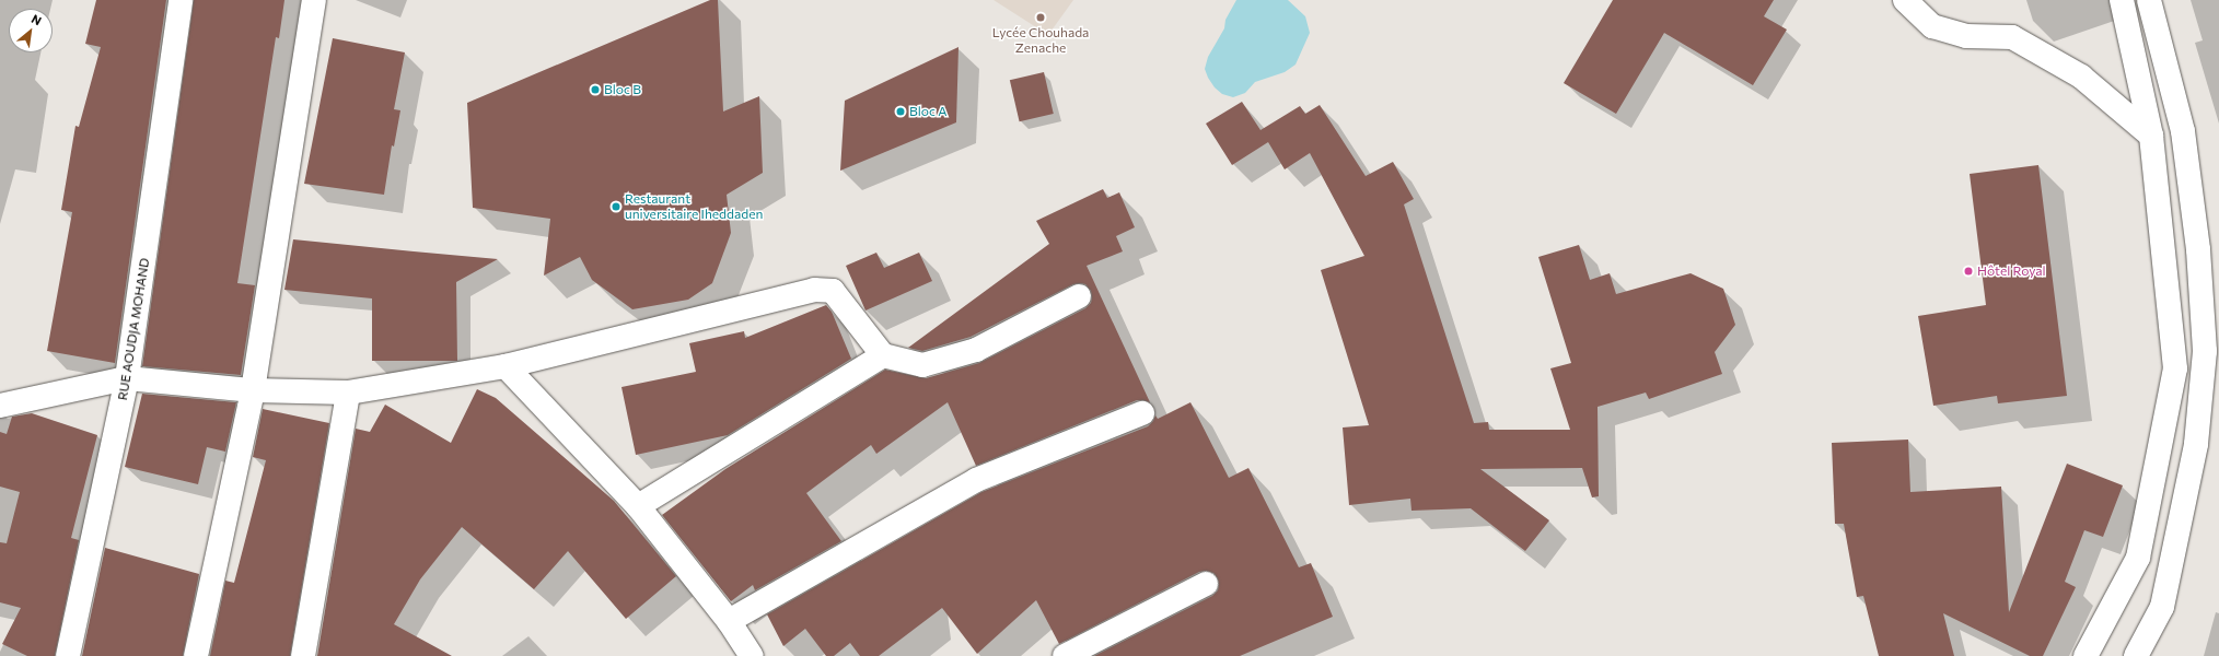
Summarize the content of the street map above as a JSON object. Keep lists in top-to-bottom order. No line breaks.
{"streets":{"street":["RUE AOUDJA MOHAND"]},"places":["Lycée Chouhada Zenache","Bloc B","Bloc A","Restaurant universitaire Iheddaden","Hôtel Royal"],"north":"top right"}
